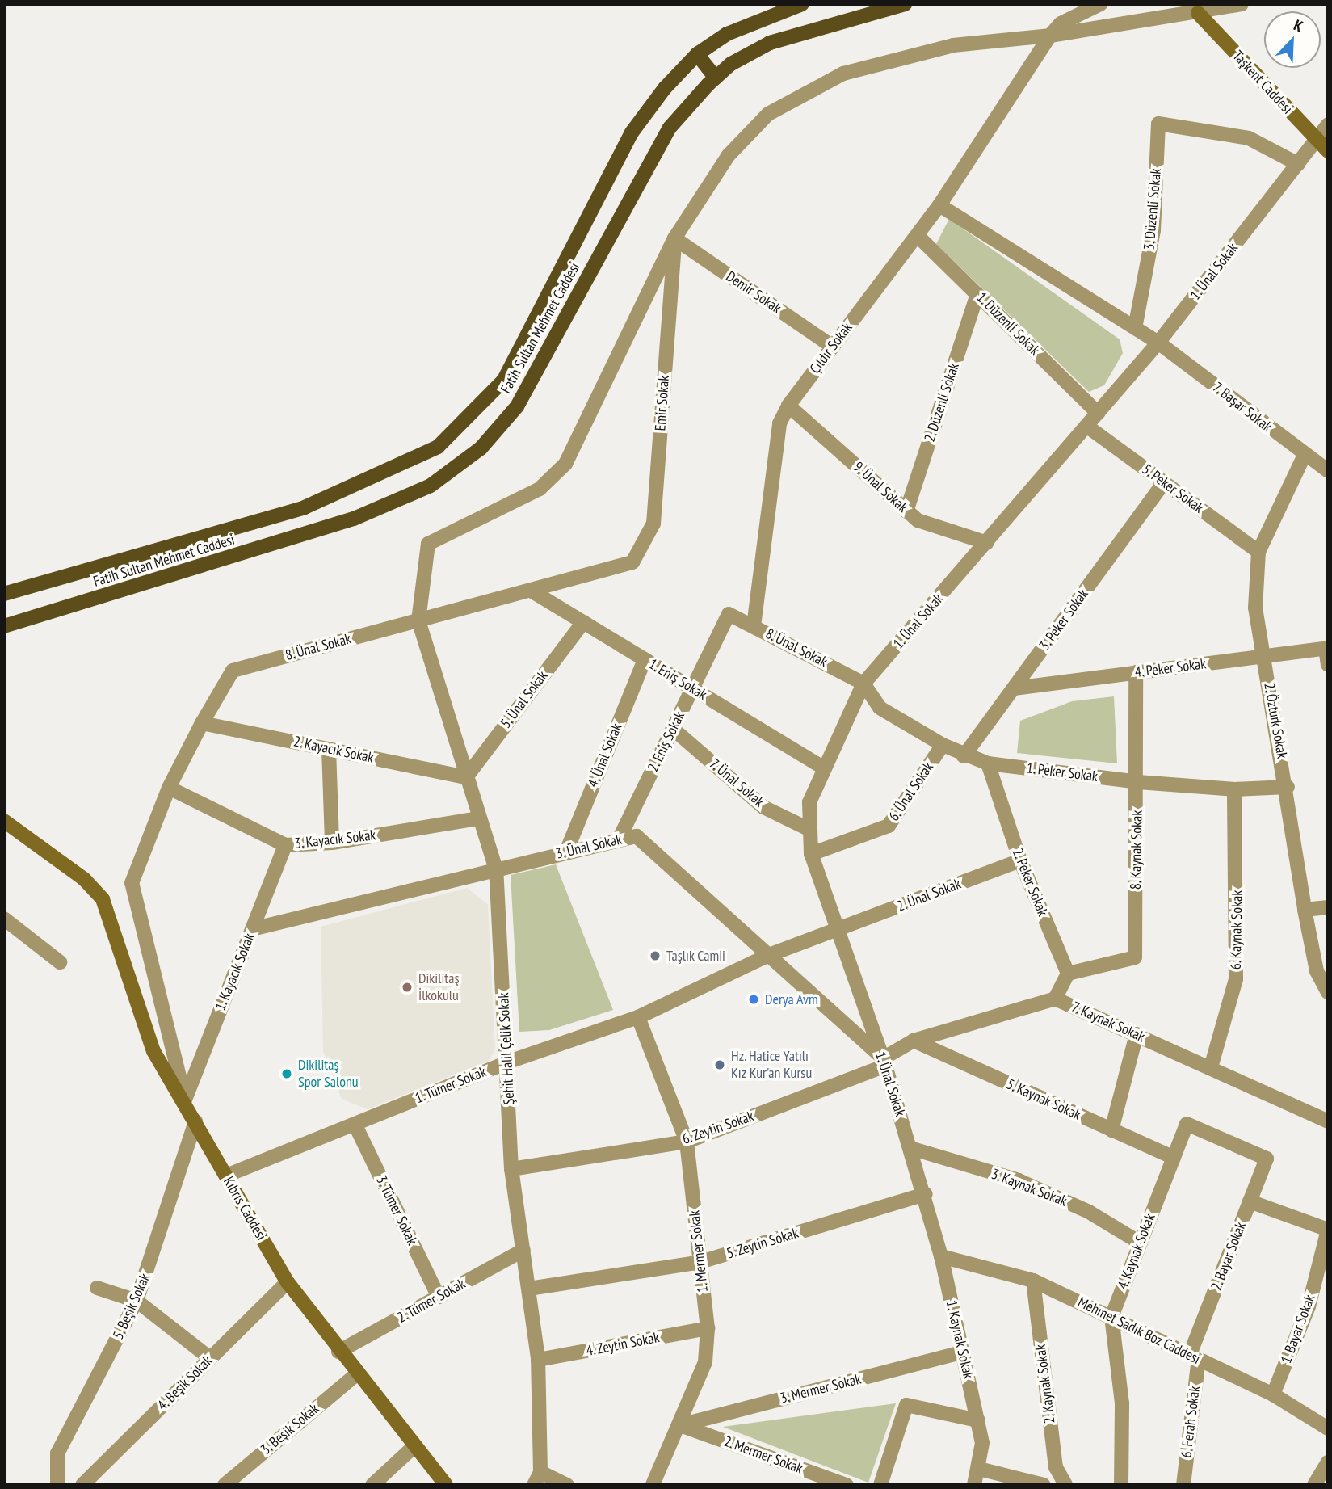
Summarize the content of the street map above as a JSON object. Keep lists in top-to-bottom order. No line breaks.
{"streets":{"main road":["Fatih Sultan Mehmet Caddesi"],"street":["Taşkent Caddesi","3. Düzenli Sokak","1. Ünal Sokak","Demir Sokak","1. Düzenli Sokak","Çıldır Sokak","2. Düzenli Sokak","Emir Sokak","7. Başar Sokak","9. Ünal Sokak","5. Peker Sokak","3. Peker Sokak","8. Ünal Sokak","4. Peker Sokak","1. Eniş Sokak","5. Ünal Sokak","2. Özturk Sokak","2. Eniş Sokak","2. Kayacık Sokak","4. Ünal Sokak","1. Peker Sokak","7. Ünal Sokak","6. Ünal Sokak","3. Kayacık Sokak","3. Ünal Sokak","8. Kaynak Sokak","2. Peker Sokak","2. Ünal Sokak","6. Kaynak Sokak","1. Kayacık Sokak","7. Kaynak Sokak","Şehit Halil Çelik Sokak","1. Tümer Sokak","5. Kaynak Sokak","6. Zeytin Sokak","3. Kaynak Sokak","Kıbrıs Caddesi","3. Tümer Sokak","5. Zeytin Sokak","1. Mermer Sokak","4. Kaynak Sokak","2. Bayar Sokak","2. Tümer Sokak","5. Beşik Sokak","1. Bayar Sokak","Mehmet Sadık Boz Caddesi","1. Kaynak Sokak","4. Zeytin Sokak","4. Beşik Sokak","2. Kaynak Sokak","3. Mermer Sokak","6. Ferah Sokak","3. Beşik Sokak","2. Mermer Sokak"]},"crossings":[["Taşkent Caddesi","1. Ünal Sokak"],["3. Düzenli Sokak","1. Ünal Sokak"],["3. Düzenli Sokak","7. Başar Sokak"],["1. Ünal Sokak","1. Düzenli Sokak"],["1. Ünal Sokak","7. Başar Sokak"],["1. Ünal Sokak","9. Ünal Sokak"],["1. Ünal Sokak","5. Peker Sokak"],["1. Ünal Sokak","8. Ünal Sokak"],["1. Ünal Sokak","1. Eniş Sokak"],["1. Ünal Sokak","1. Peker Sokak"],["1. Ünal Sokak","7. Ünal Sokak"],["1. Ünal Sokak","6. Ünal Sokak"],["1. Ünal Sokak","3. Ünal Sokak"],["1. Ünal Sokak","2. Ünal Sokak"],["1. Ünal Sokak","7. Kaynak Sokak"],["1. Ünal Sokak","6. Zeytin Sokak"],["1. Ünal Sokak","3. Kaynak Sokak"],["1. Ünal Sokak","5. Zeytin Sokak"],["1. Ünal Sokak","1. Kaynak Sokak"],["Demir Sokak","Çıldır Sokak"],["Demir Sokak","Emir Sokak"],["1. Düzenli Sokak","Çıldır Sokak"],["1. Düzenli Sokak","2. Düzenli Sokak"],["Çıldır Sokak","7. Başar Sokak"],["Çıldır Sokak","9. Ünal Sokak"],["Çıldır Sokak","8. Ünal Sokak"],["2. Düzenli Sokak","9. Ünal Sokak"],["Emir Sokak","8. Ünal Sokak"],["7. Başar Sokak","2. Özturk Sokak"],["5. Peker Sokak","3. Peker Sokak"],["5. Peker Sokak","2. Özturk Sokak"],["3. Peker Sokak","4. Peker Sokak"],["3. Peker Sokak","1. Peker Sokak"],["8. Ünal Sokak","1. Eniş Sokak"],["8. Ünal Sokak","2. Eniş Sokak"],["8. Ünal Sokak","2. Kayacık Sokak"],["8. Ünal Sokak","1. Peker Sokak"],["8. Ünal Sokak","3. Kayacık Sokak"],["8. Ünal Sokak","1. Kayacık Sokak"],["8. Ünal Sokak","Şehit Halil Çelik Sokak"],["8. Ünal Sokak","Kıbrıs Caddesi"],["4. Peker Sokak","2. Özturk Sokak"],["4. Peker Sokak","8. Kaynak Sokak"],["1. Eniş Sokak","5. Ünal Sokak"],["1. Eniş Sokak","2. Eniş Sokak"],["1. Eniş Sokak","4. Ünal Sokak"],["5. Ünal Sokak","2. Kayacık Sokak"],["5. Ünal Sokak","Şehit Halil Çelik Sokak"],["2. Özturk Sokak","1. Peker Sokak"],["2. Eniş Sokak","7. Ünal Sokak"],["2. Eniş Sokak","3. Ünal Sokak"],["2. Kayacık Sokak","Şehit Halil Çelik Sokak"],["4. Ünal Sokak","3. Ünal Sokak"],["1. Peker Sokak","6. Ünal Sokak"],["1. Peker Sokak","8. Kaynak Sokak"],["1. Peker Sokak","2. Peker Sokak"],["1. Peker Sokak","6. Kaynak Sokak"],["3. Kayacık Sokak","1. Kayacık Sokak"],["3. Kayacık Sokak","Şehit Halil Çelik Sokak"],["3. Ünal Sokak","2. Ünal Sokak"],["3. Ünal Sokak","1. Kayacık Sokak"],["3. Ünal Sokak","7. Kaynak Sokak"],["3. Ünal Sokak","Şehit Halil Çelik Sokak"],["3. Ünal Sokak","1. Tümer Sokak"],["3. Ünal Sokak","6. Zeytin Sokak"],["8. Kaynak Sokak","2. Peker Sokak"],["2. Peker Sokak","2. Ünal Sokak"],["2. Ünal Sokak","1. Tümer Sokak"],["6. Kaynak Sokak","7. Kaynak Sokak"],["1. Kayacık Sokak","Kıbrıs Caddesi"],["7. Kaynak Sokak","5. Kaynak Sokak"],["7. Kaynak Sokak","6. Zeytin Sokak"],["Şehit Halil Çelik Sokak","1. Tümer Sokak"],["Şehit Halil Çelik Sokak","6. Zeytin Sokak"],["Şehit Halil Çelik Sokak","5. Zeytin Sokak"],["Şehit Halil Çelik Sokak","2. Tümer Sokak"],["Şehit Halil Çelik Sokak","4. Zeytin Sokak"],["1. Tümer Sokak","Kıbrıs Caddesi"],["1. Tümer Sokak","3. Tümer Sokak"],["1. Tümer Sokak","1. Mermer Sokak"],["5. Kaynak Sokak","4. Kaynak Sokak"],["6. Zeytin Sokak","1. Mermer Sokak"],["3. Kaynak Sokak","4. Kaynak Sokak"],["Kıbrıs Caddesi","2. Tümer Sokak"],["Kıbrıs Caddesi","5. Beşik Sokak"],["Kıbrıs Caddesi","4. Beşik Sokak"],["Kıbrıs Caddesi","3. Beşik Sokak"],["3. Tümer Sokak","2. Tümer Sokak"],["5. Zeytin Sokak","1. Mermer Sokak"],["5. Zeytin Sokak","1. Kaynak Sokak"],["1. Mermer Sokak","4. Zeytin Sokak"],["1. Mermer Sokak","3. Mermer Sokak"],["1. Mermer Sokak","2. Mermer Sokak"],["4. Kaynak Sokak","2. Bayar Sokak"],["4. Kaynak Sokak","Mehmet Sadık Boz Caddesi"],["2. Bayar Sokak","Mehmet Sadık Boz Caddesi"],["2. Bayar Sokak","6. Ferah Sokak"],["1. Bayar Sokak","Mehmet Sadık Boz Caddesi"],["Mehmet Sadık Boz Caddesi","1. Kaynak Sokak"],["Mehmet Sadık Boz Caddesi","2. Kaynak Sokak"],["Mehmet Sadık Boz Caddesi","6. Ferah Sokak"],["1. Kaynak Sokak","3. Mermer Sokak"],["3. Mermer Sokak","2. Mermer Sokak"]],"places":["Taşlık Camii","Dikilitaş İlkokulu","Derya Avm","Hz. Hatice Yatılı Kız Kur'an Kursu","Dikilitaş Spor Salonu"],"north":"top right"}
